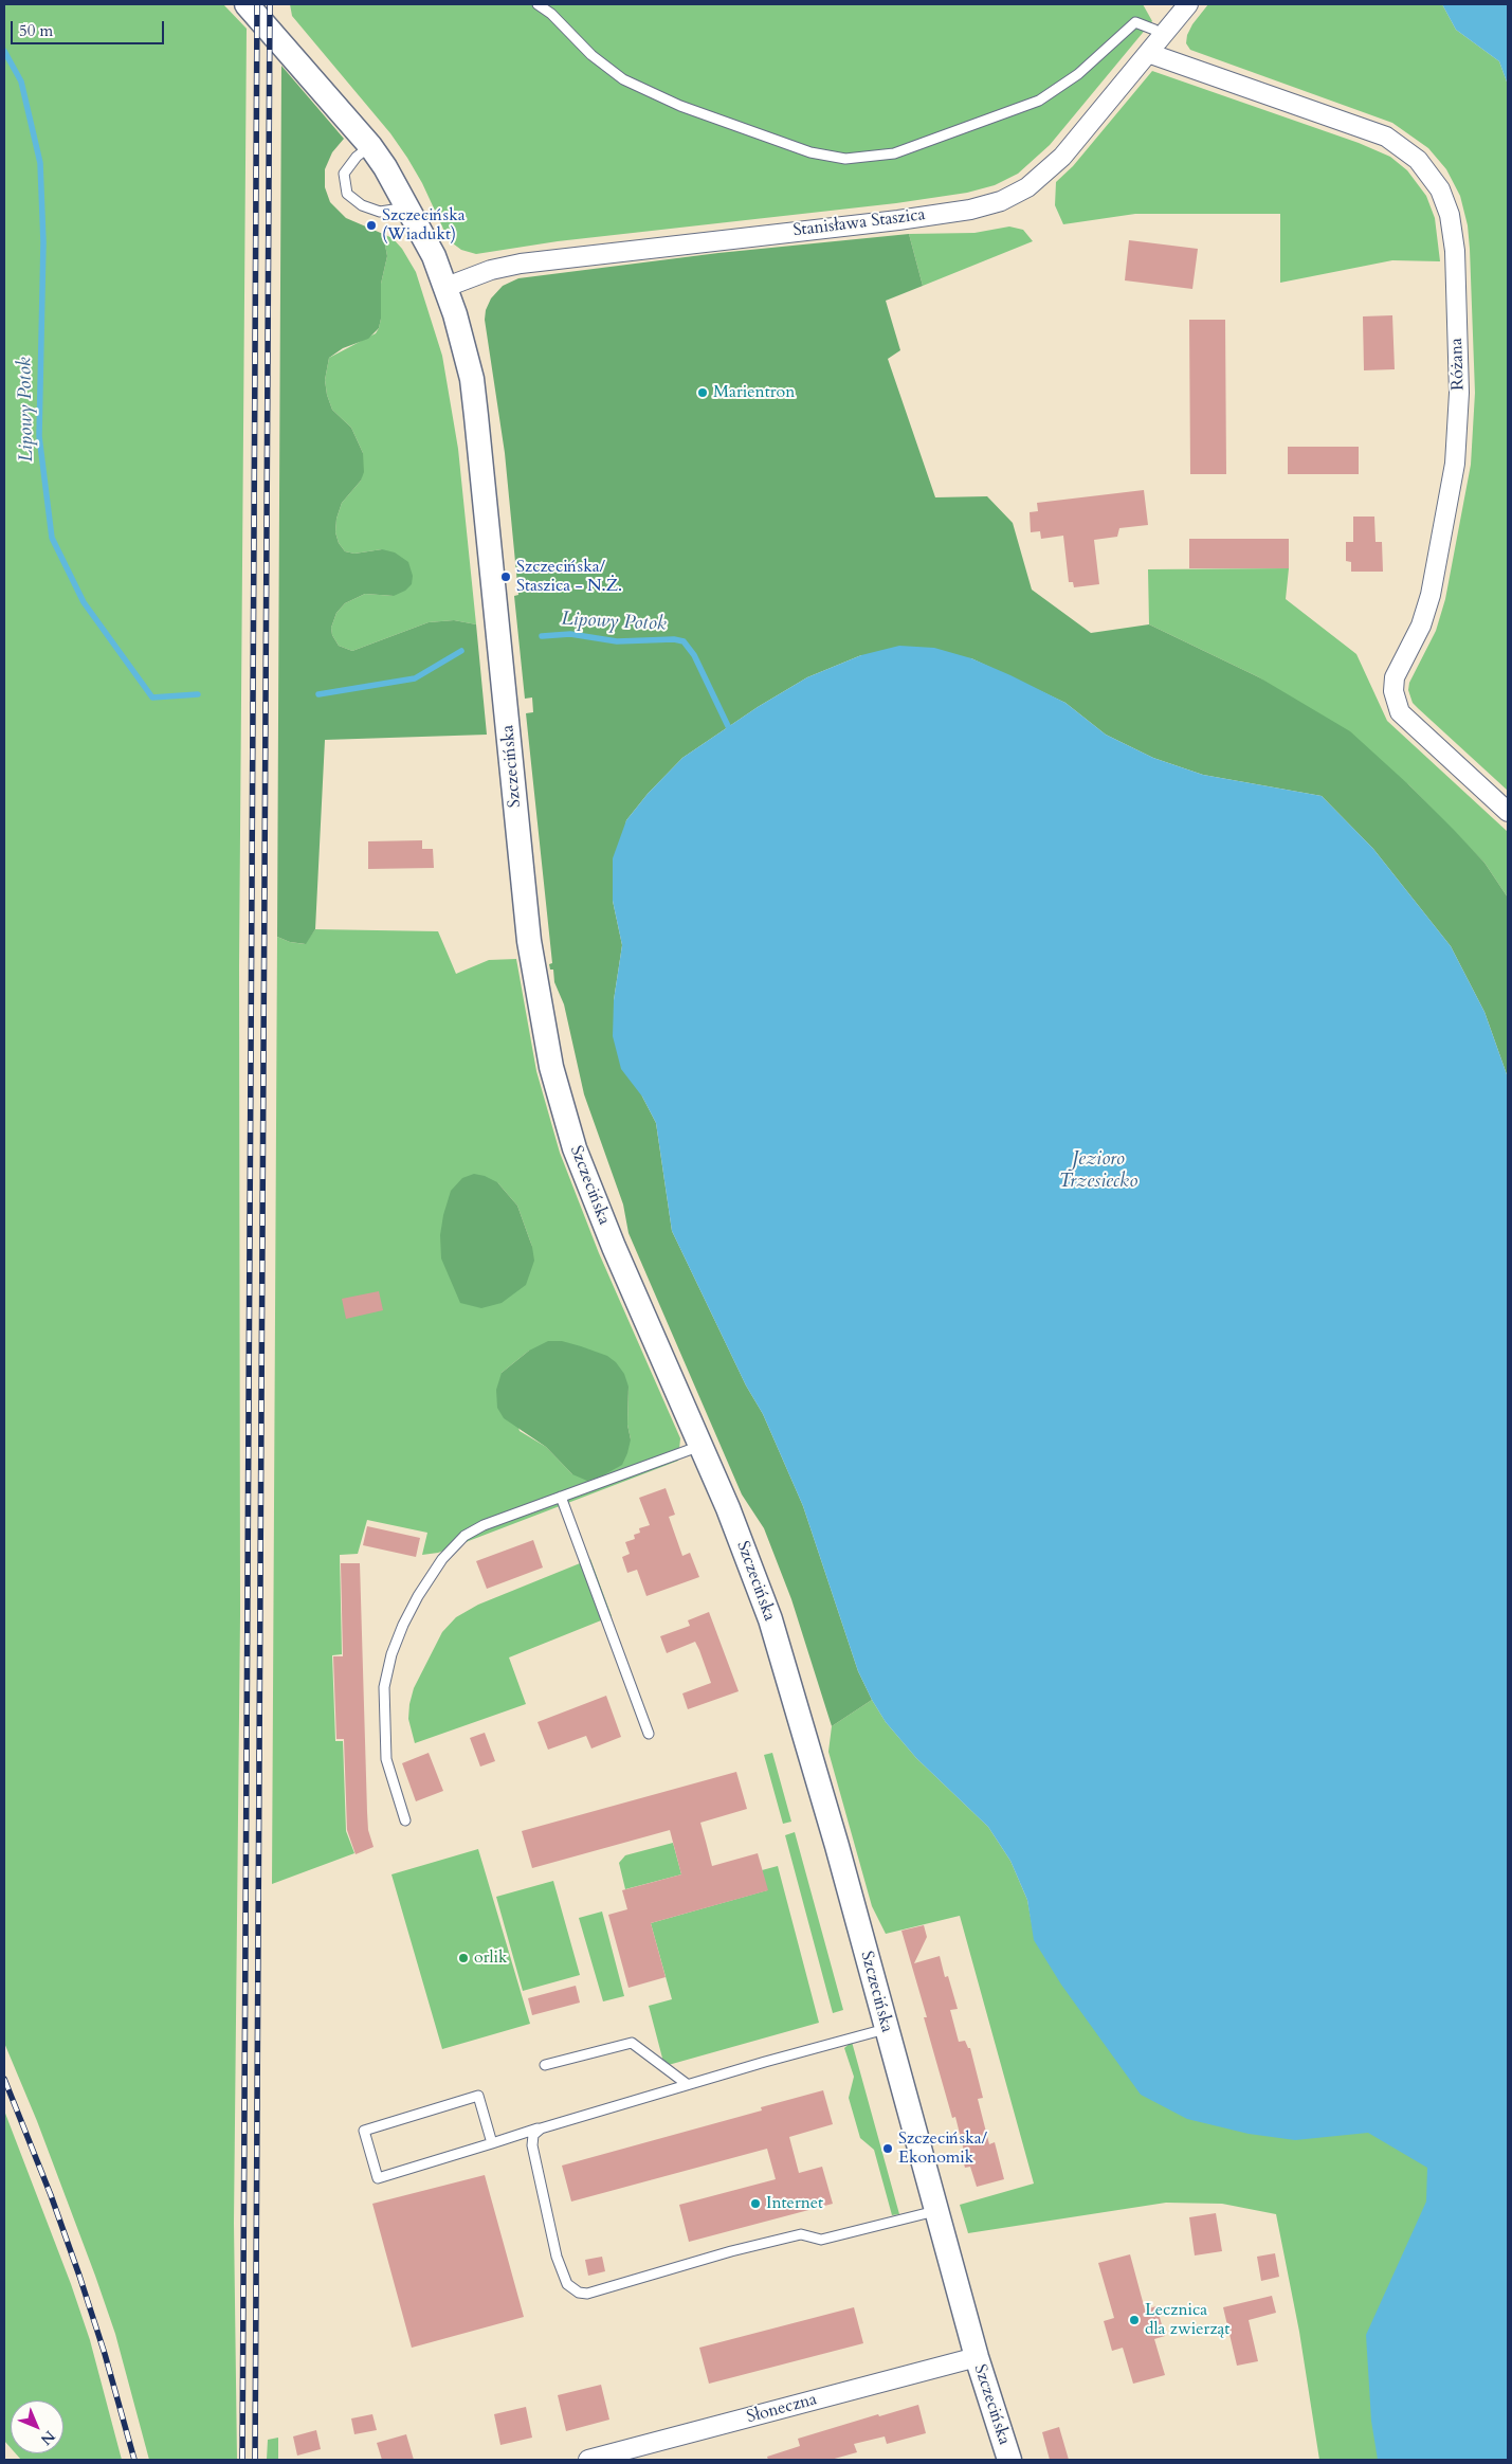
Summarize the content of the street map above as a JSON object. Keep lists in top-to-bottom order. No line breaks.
{"streets":{"street":["Stanisława Staszica","Różana","Szczecińska","Słoneczna"]},"crossings":[["Stanisława Staszica","Różana"],["Stanisława Staszica","Szczecińska"],["Szczecińska","Słoneczna"]],"water":["Lipowy Potok","Jezioro Trzesiecko"],"places":["Szczecińska (Wiadukt)","Marientron","Szczecińska/ Staszica - N.Ż.","orlik","Szczecińska/ Ekonomik","Internet","Lecznica dla zwierząt"],"scale_bar":"50 m","north":"bottom right"}
